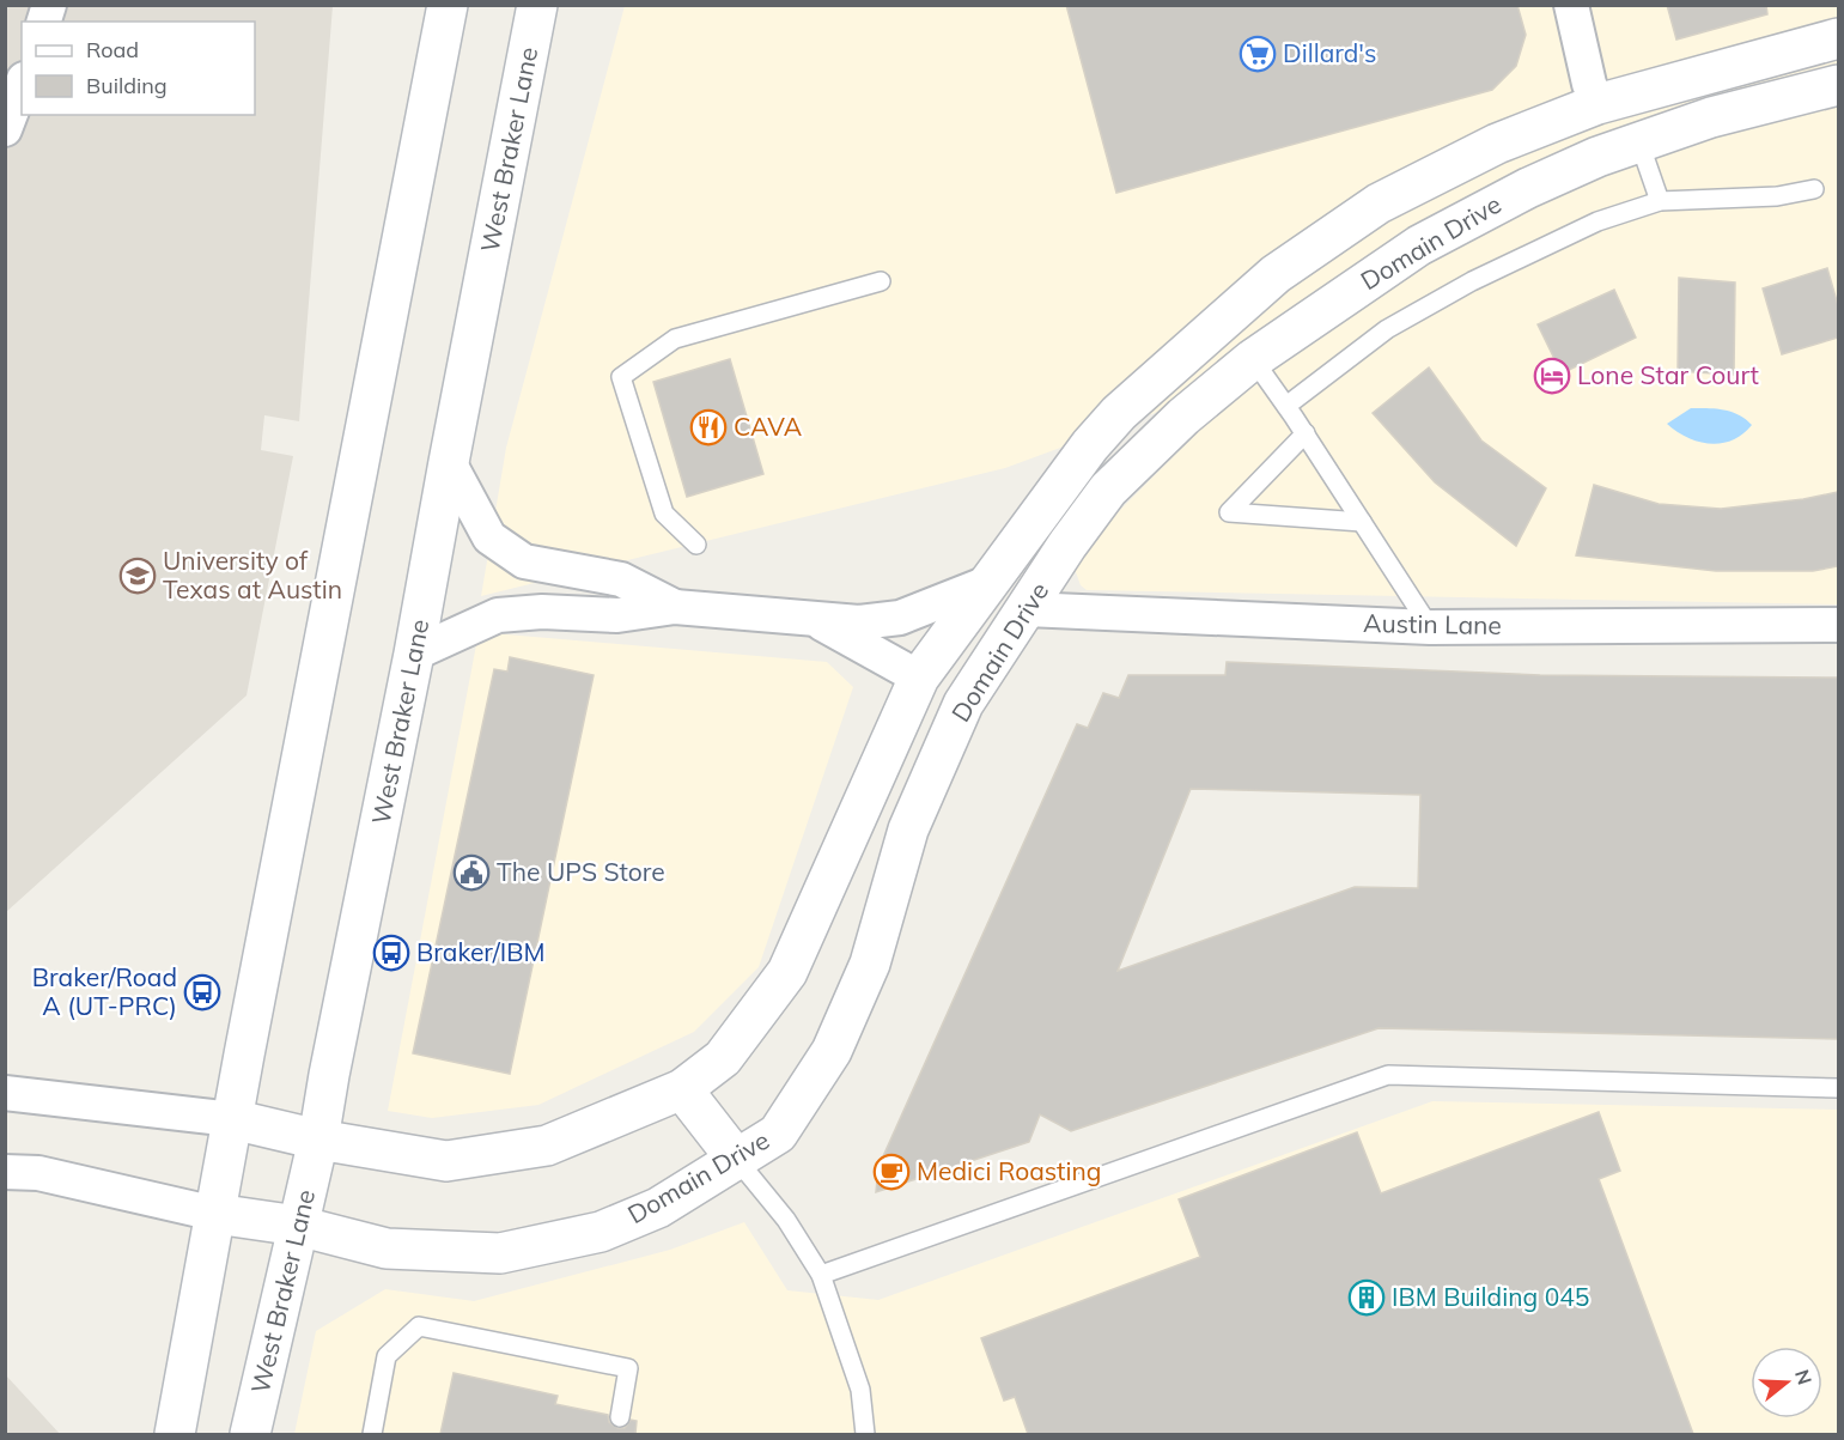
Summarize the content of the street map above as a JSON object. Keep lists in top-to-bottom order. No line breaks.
{"streets":{"street":["West Braker Lane","Domain Drive","Austin Lane"]},"crossings":[["West Braker Lane","Domain Drive"],["Domain Drive","Austin Lane"]],"places":{"supermarket":["Dillard's"],"hotel":["Lone Star Court"],"restaurant":["CAVA"],"school or university":["University of Texas at Austin"],"public building":["The UPS Store"],"bus stop":["Braker/IBM","Braker/Road A (UT-PRC)"],"cafe":["Medici Roasting"],"building":["IBM Building 045"]},"legend":["Road","Building"],"north":"right"}
